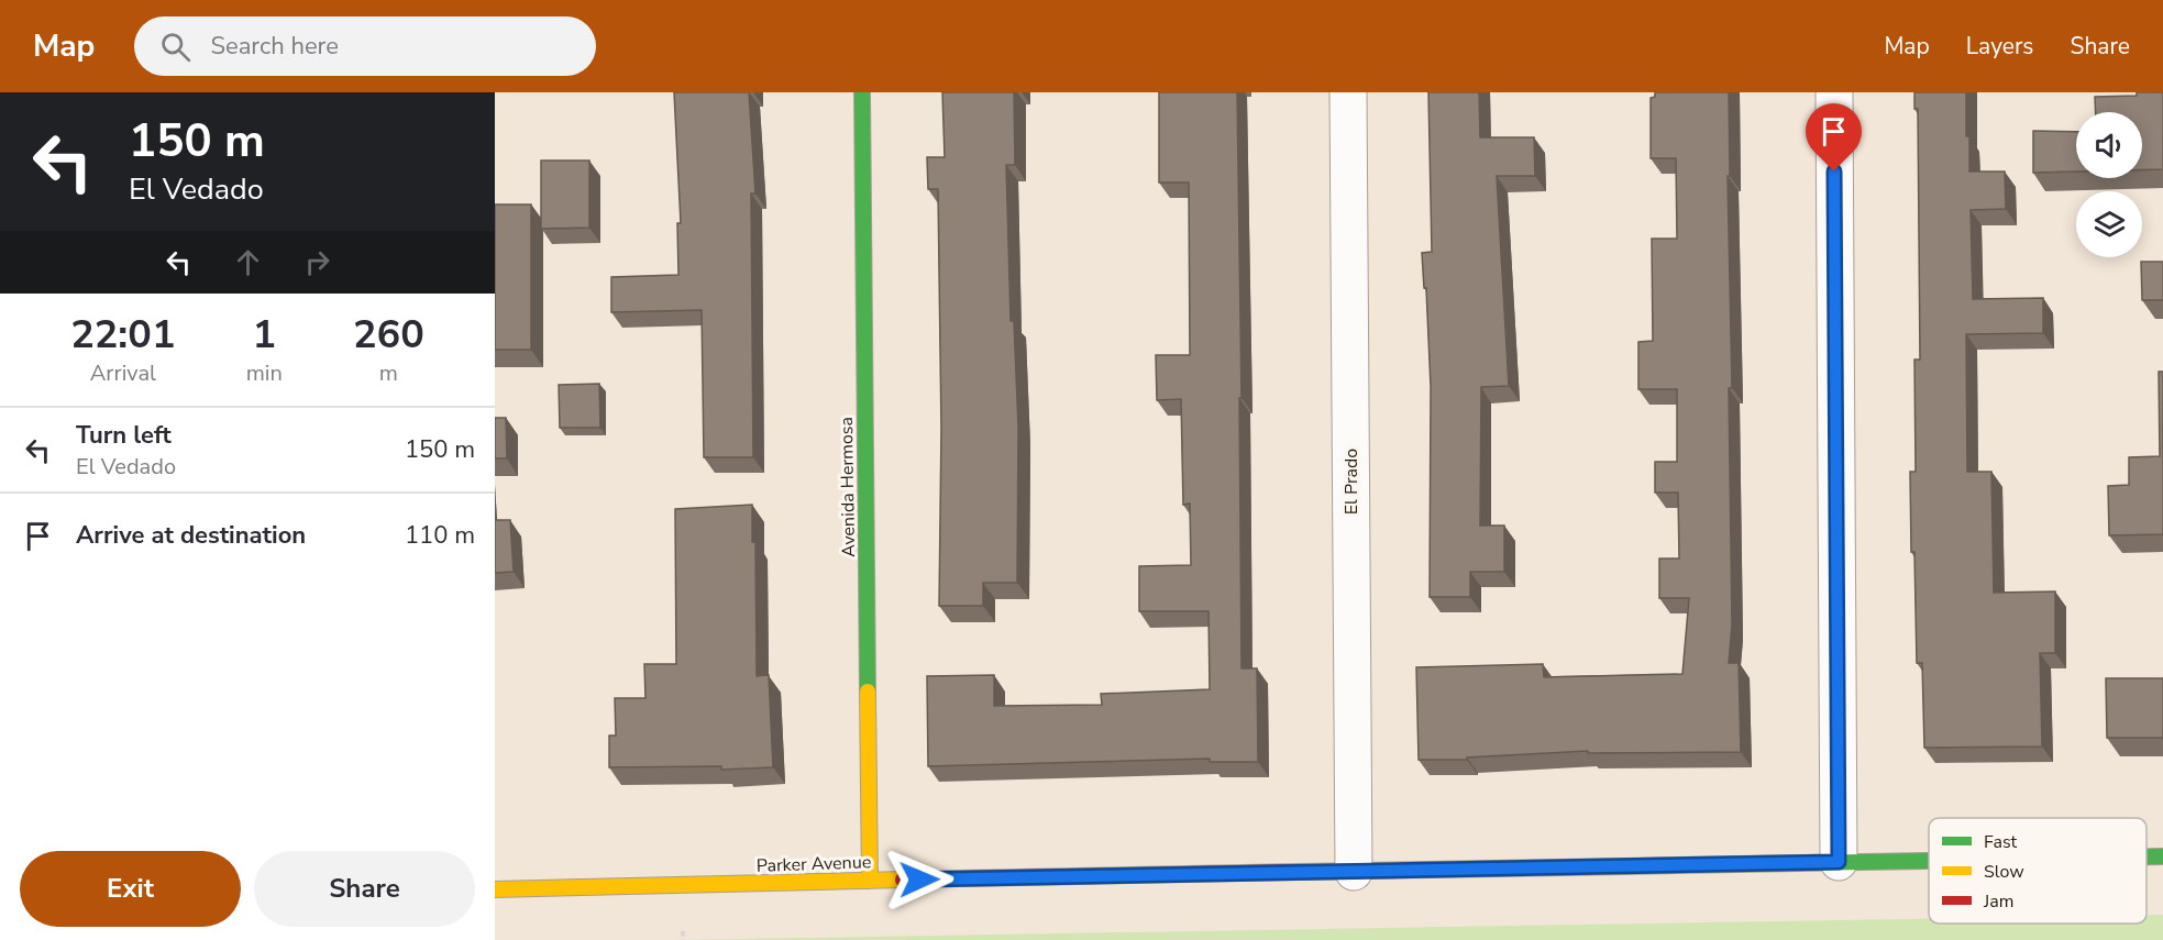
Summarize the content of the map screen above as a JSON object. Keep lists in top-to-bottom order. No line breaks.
{"streets":{"street":["El Prado","Avenida Hermosa","Parker Avenue"]},"crossings":[["El Prado","Parker Avenue"],["Avenida Hermosa","Parker Avenue"]],"legend":["Fast","Slow","Jam"],"page":{"header":"Map","search":"Search here","nav":["Map","Layers","Share"],"turn":["150 m","El Vedado"],"eta":["22:01","Arrival","1","min","260","m"],"list":[{"name":"Turn left","note":"El Vedado","value":"150 m"},{"name":"Arrive at destination","value":"110 m"}],"buttons":["Exit","Share"]}}
